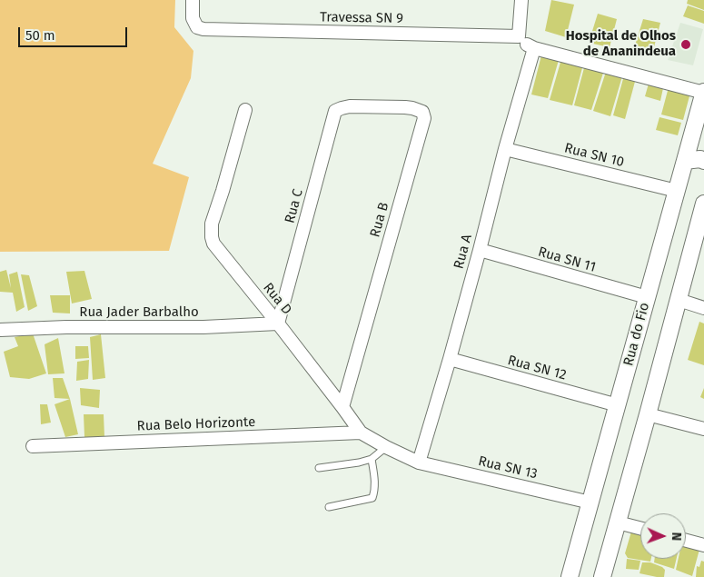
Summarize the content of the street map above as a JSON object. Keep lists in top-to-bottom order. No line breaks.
{"streets":{"street":["Travessa SN 9","Rua SN 10","Rua C","Rua B","Rua A","Rua SN 11","Rua D","Rua Jader Barbalho","Rua do Fio","Rua SN 12","Rua Belo Horizonte","Rua SN 13"]},"crossings":[["Rua SN 10","Rua A"],["Rua SN 10","Rua do Fio"],["Rua C","Rua B"],["Rua C","Rua D"],["Rua C","Rua Jader Barbalho"],["Rua B","Rua D"],["Rua A","Rua SN 11"],["Rua A","Rua D"],["Rua A","Rua SN 12"],["Rua A","Rua SN 13"],["Rua SN 11","Rua do Fio"],["Rua D","Rua Jader Barbalho"],["Rua D","Rua Belo Horizonte"],["Rua D","Rua SN 13"],["Rua do Fio","Rua SN 12"],["Rua do Fio","Rua SN 13"]],"places":["Hospital de Olhos de Ananindeua"],"scale_bar":"50 m","north":"right"}
